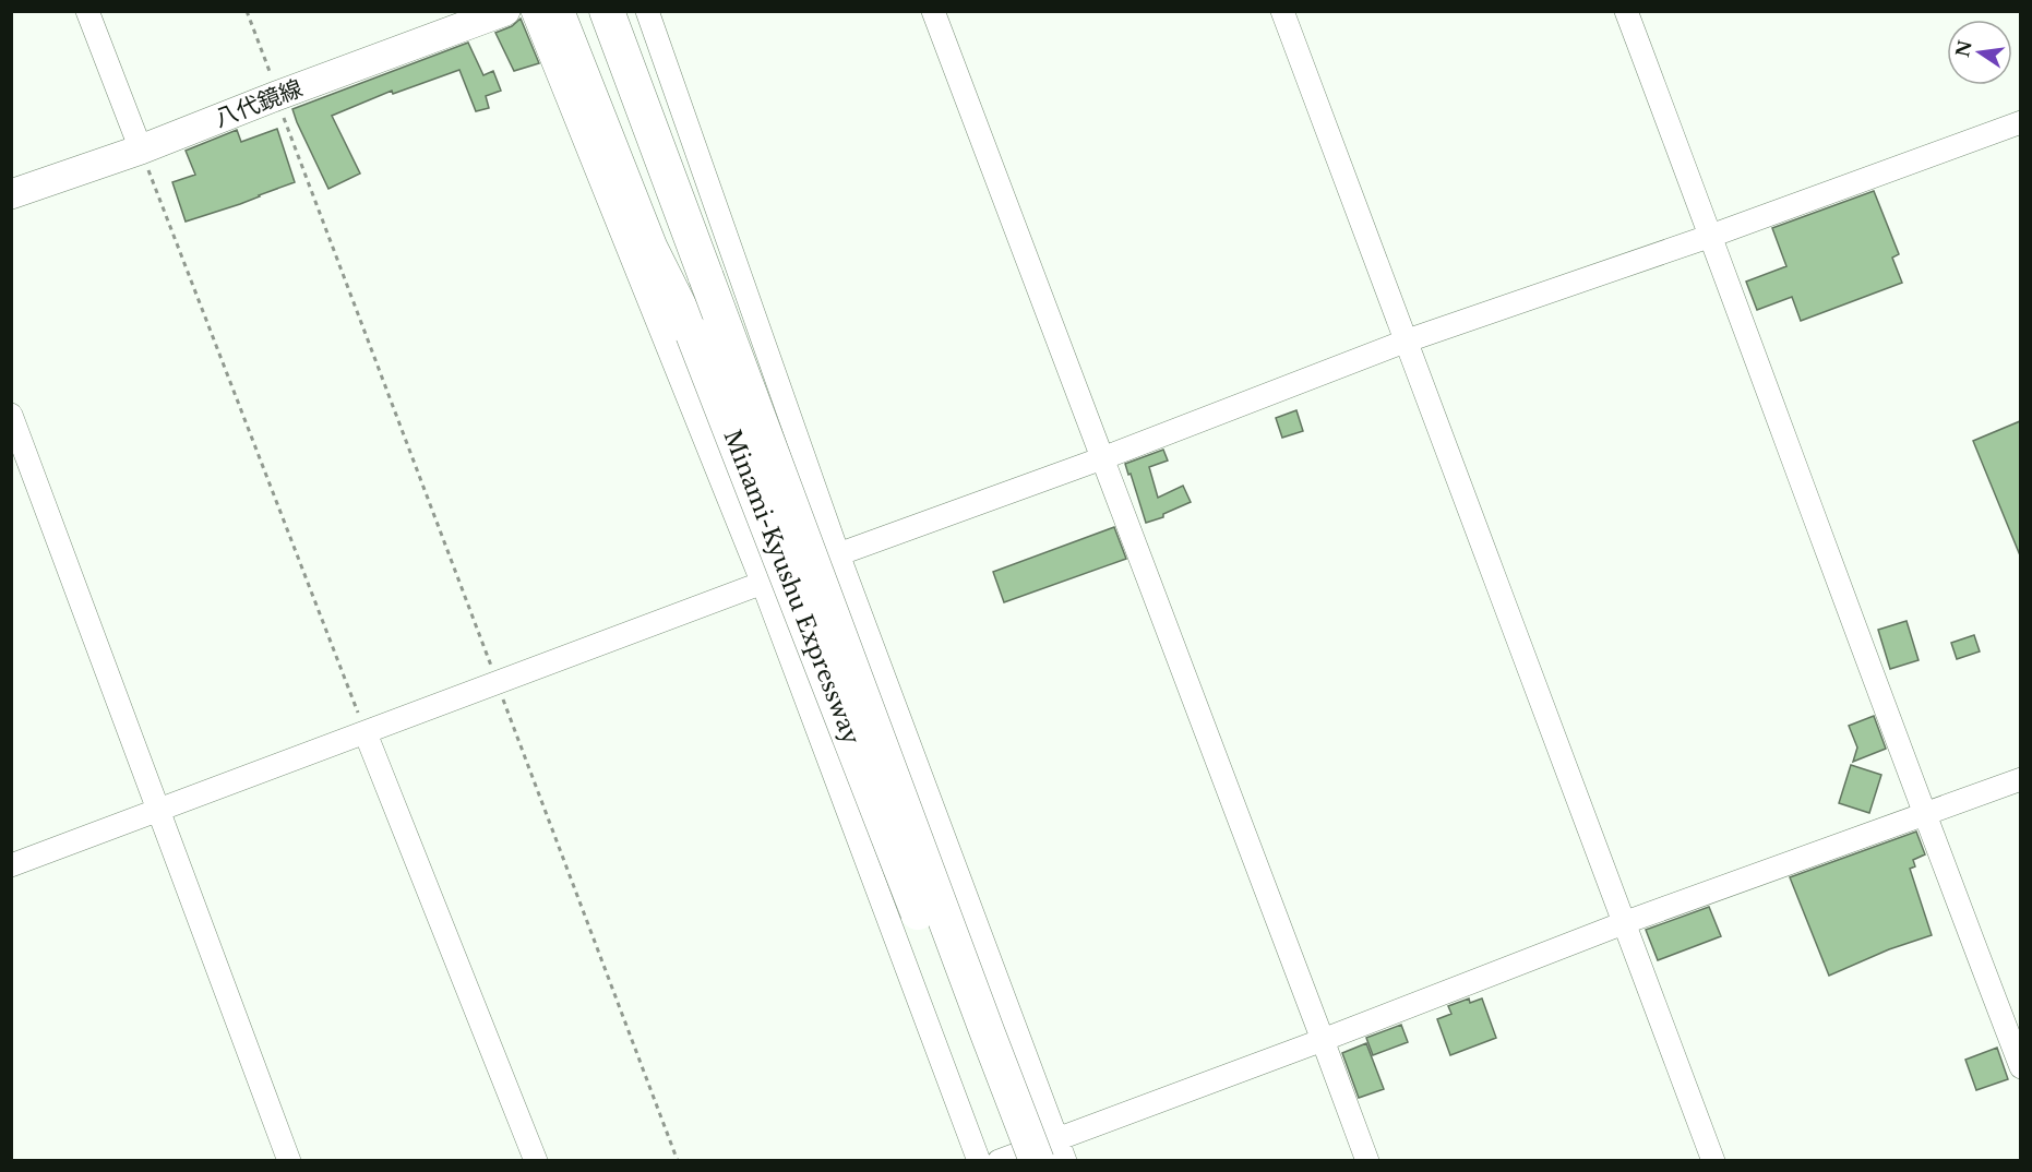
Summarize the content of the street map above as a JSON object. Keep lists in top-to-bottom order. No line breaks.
{"streets":{"highway":["Minami-Kyushu Expressway"],"main road":["八代鏡線"]},"north":"left"}
